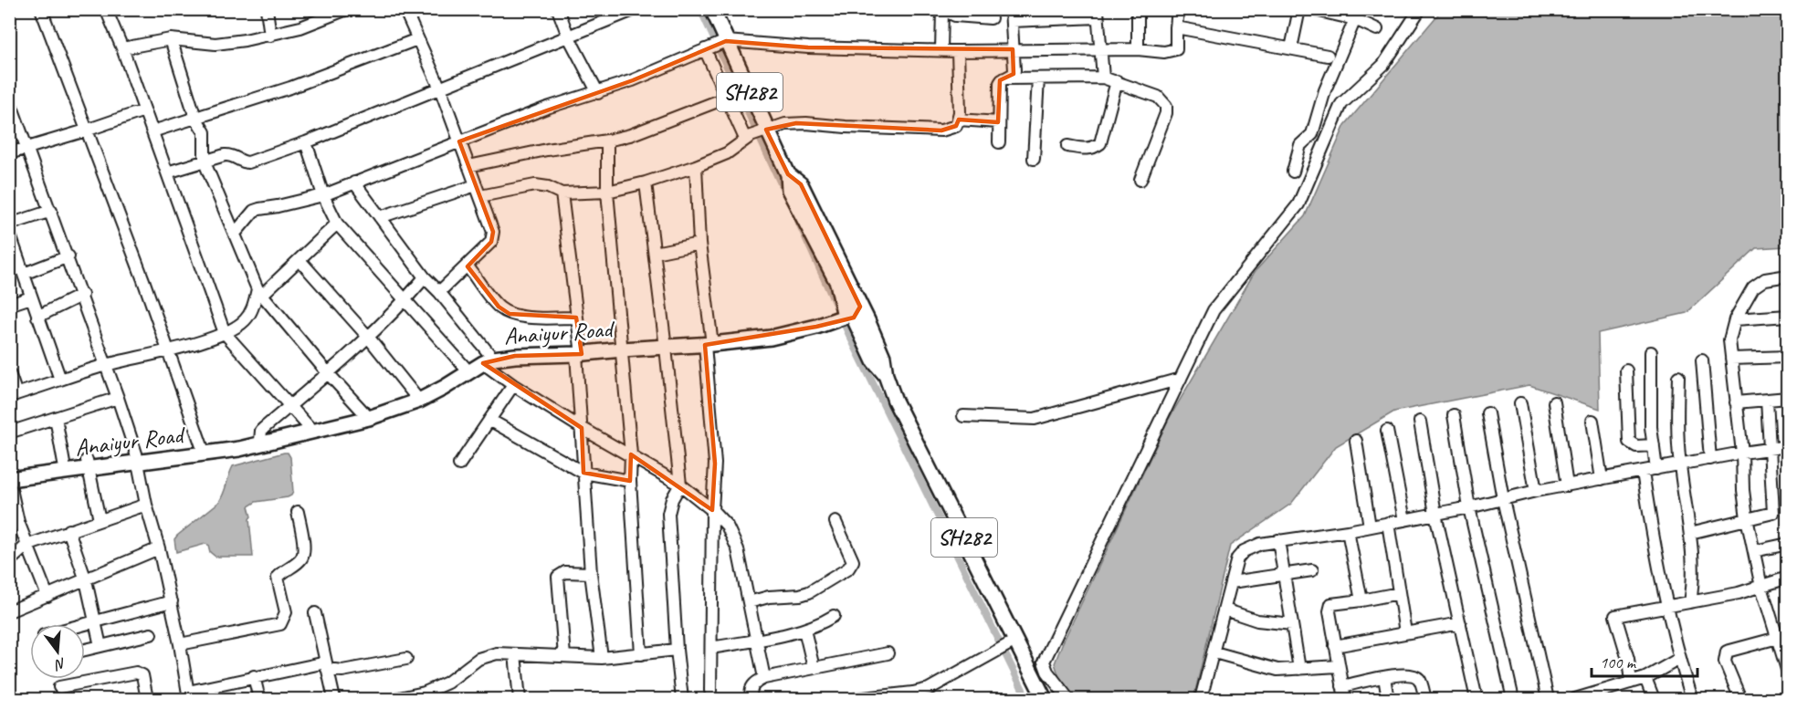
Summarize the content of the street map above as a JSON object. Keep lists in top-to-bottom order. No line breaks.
{"streets":{"main road":["SH282","Anaiyur Road"]},"crossings":[["SH282","Anaiyur Road"]],"scale_bar":"100 m","north":"bottom"}
